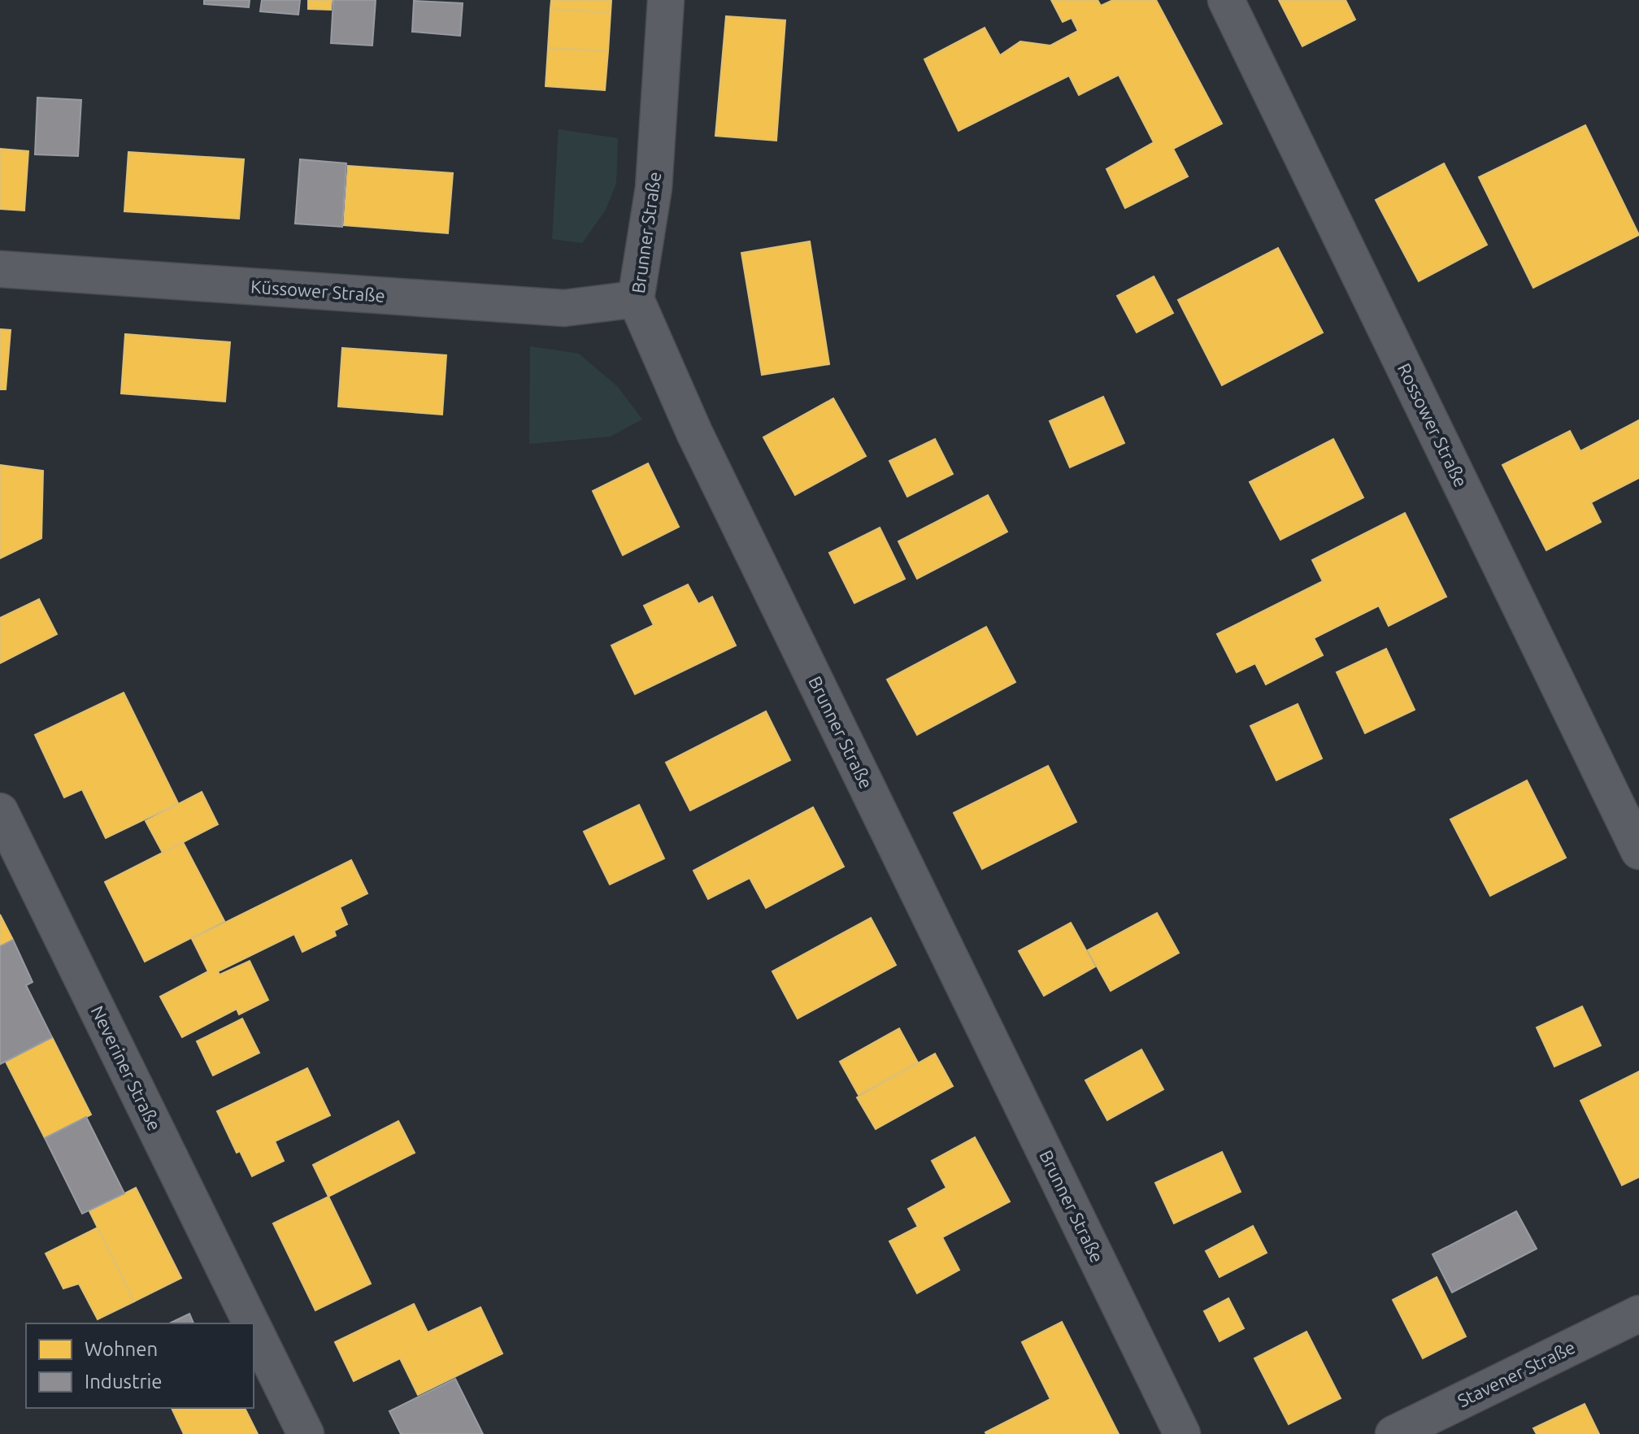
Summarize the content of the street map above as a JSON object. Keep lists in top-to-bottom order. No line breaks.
{"streets":{"street":["Brunner Straße","Küssower Straße","Rossower Straße","Neveriner Straße","Stavener Straße"]},"crossings":[["Brunner Straße","Küssower Straße"]],"legend":["Wohnen","Industrie"]}
